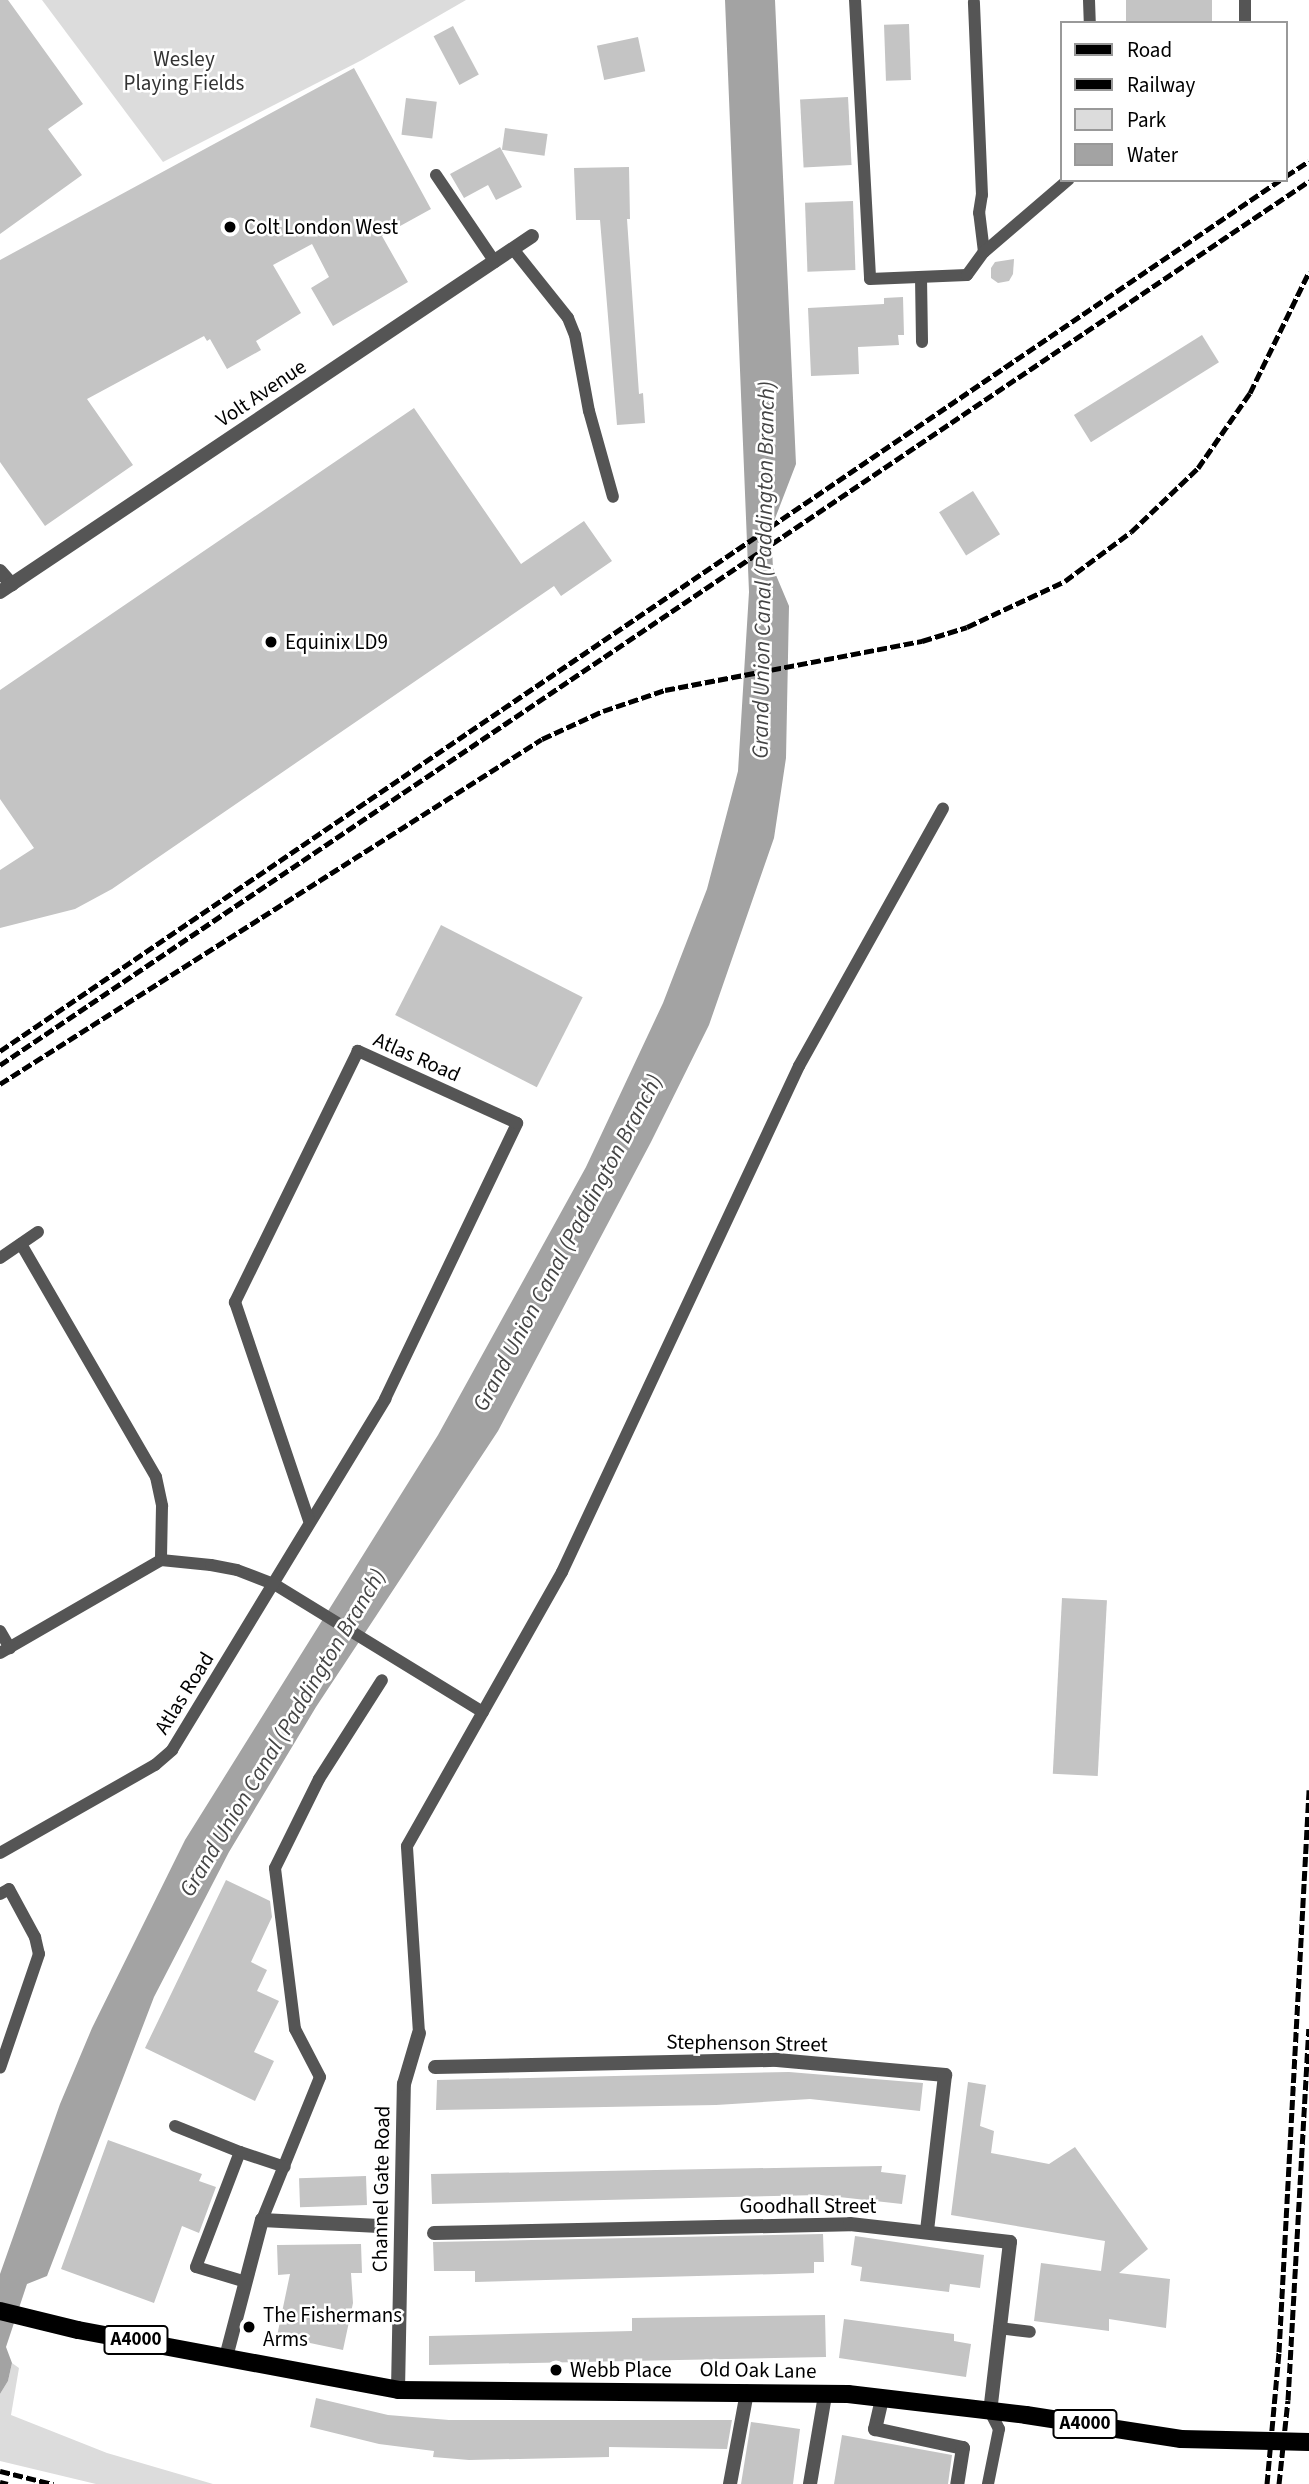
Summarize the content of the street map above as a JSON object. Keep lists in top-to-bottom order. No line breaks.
{"streets":{"main road":["A4000","Old Oak Lane"],"street":["Volt Avenue","Stephenson Street","Channel Gate Road","Goodhall Street"],"lane":["Atlas Road"]},"crossings":[["Stephenson Street","Goodhall Street"],["Channel Gate Road","Old Oak Lane"],["Goodhall Street","Old Oak Lane"]],"water":["Grand Union Canal (Paddington Branch)"],"parks":["Wesley Playing Fields"],"places":["Colt London West","Equinix LD9","The Fishermans Arms","Webb Place"],"legend":["Road","Railway","Park","Water"]}
